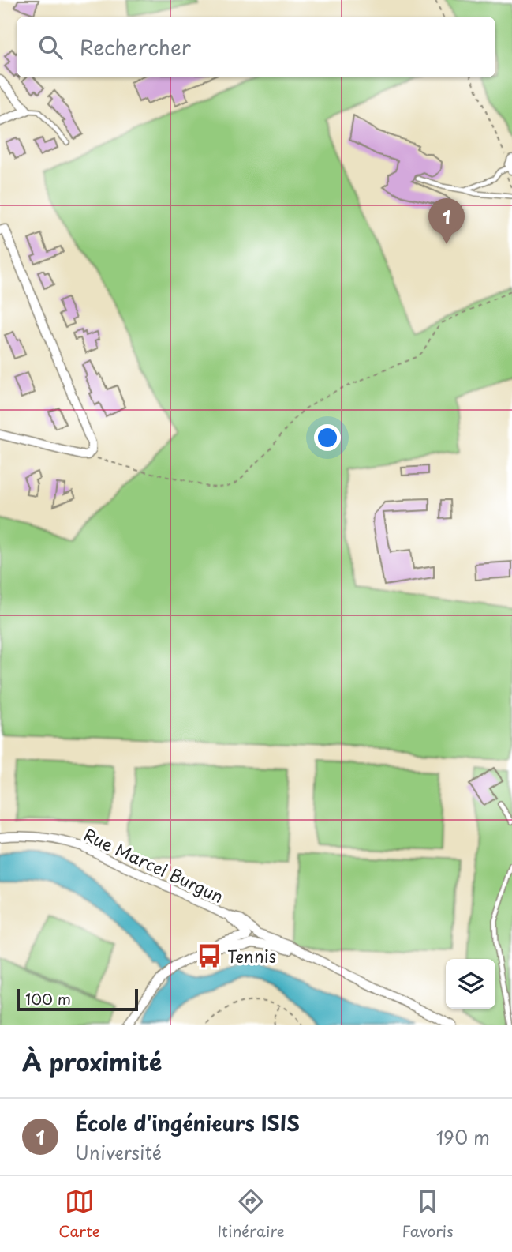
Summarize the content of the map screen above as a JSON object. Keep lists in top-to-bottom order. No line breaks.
{"streets":{"street":["Rue Marcel Burgun"]},"places":{"bus stop":["Tennis"]},"scale_bar":"100 m","page":{"search":"Rechercher","pins":"1","scale":"100 m","heading":"À proximité","list":[{"mark":"1","name":"École d'ingénieurs ISIS","note":"Université","value":"190 m"}],"nav":["Carte","Itinéraire","Favoris"]}}
